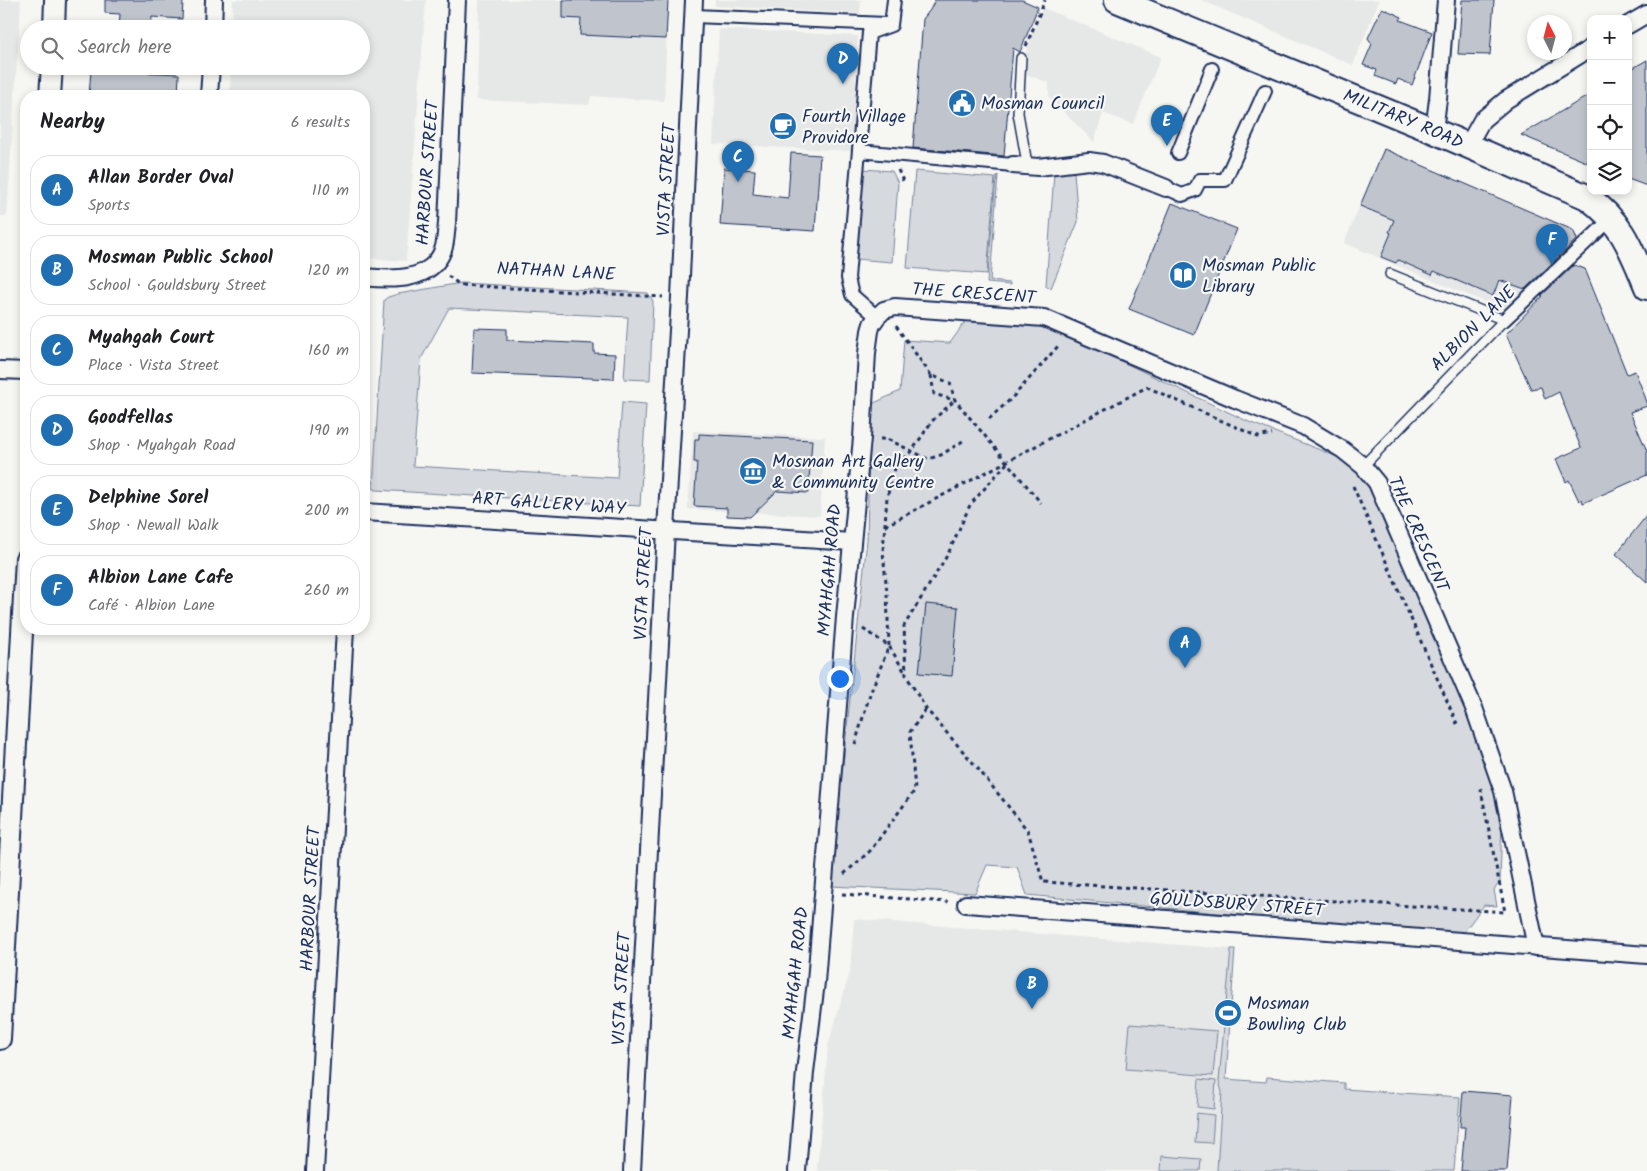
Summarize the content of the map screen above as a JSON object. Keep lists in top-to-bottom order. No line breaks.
{"streets":{"main road":["MILITARY ROAD"],"street":["HARBOUR STREET","VISTA STREET","THE CRESCENT","ALBION LANE","ART GALLERY WAY","MYAHGAH ROAD","GOULDSBURY STREET"],"path":["NATHAN LANE"]},"crossings":[["MILITARY ROAD","ALBION LANE"],["HARBOUR STREET","NATHAN LANE"],["VISTA STREET","NATHAN LANE"],["VISTA STREET","ART GALLERY WAY"],["THE CRESCENT","ALBION LANE"],["THE CRESCENT","MYAHGAH ROAD"],["THE CRESCENT","GOULDSBURY STREET"],["ART GALLERY WAY","MYAHGAH ROAD"]],"places":{"public building":["Mosman Council"],"cafe":["Fourth Village Providore"],"library":["Mosman Public Library"],"museum":["Mosman Art Gallery & Community Centre"],"sports":["Mosman Bowling Club"]},"north":"top","page":{"map_buttons":["+","−"],"search":"Search here","pins":["D","E","C","F","A","B"],"heading":["Nearby","6 results"],"list":[{"mark":"A","name":"Allan Border Oval","note":"Sports","value":"110 m"},{"mark":"B","name":"Mosman Public School","note":"School · Gouldsbury Street","value":"120 m"},{"mark":"C","name":"Myahgah Court","note":"Place · Vista Street","value":"160 m"},{"mark":"D","name":"Goodfellas","note":"Shop · Myahgah Road","value":"190 m"},{"mark":"E","name":"Delphine Sorel","note":"Shop · Newall Walk","value":"200 m"},{"mark":"F","name":"Albion Lane Cafe","note":"Café · Albion Lane","value":"260 m"}]}}
